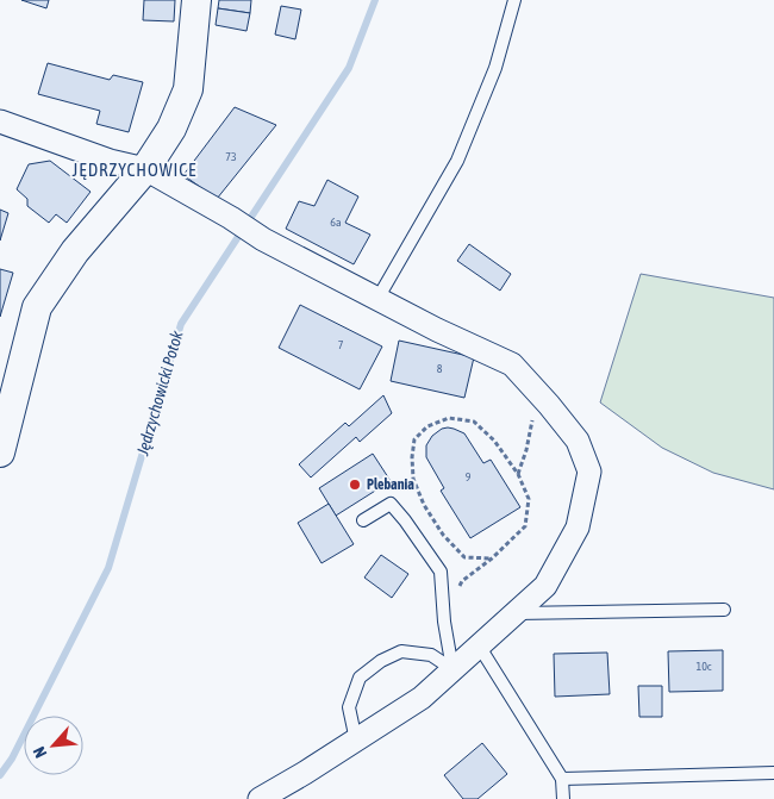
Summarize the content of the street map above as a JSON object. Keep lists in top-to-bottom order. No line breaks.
{"districts":["JĘDRZYCHOWICE"],"water":["Jędrzychowicki Potok"],"places":["Plebania"],"house_numbers":["73","6a","7","8","9","10c"],"north":"bottom left"}
